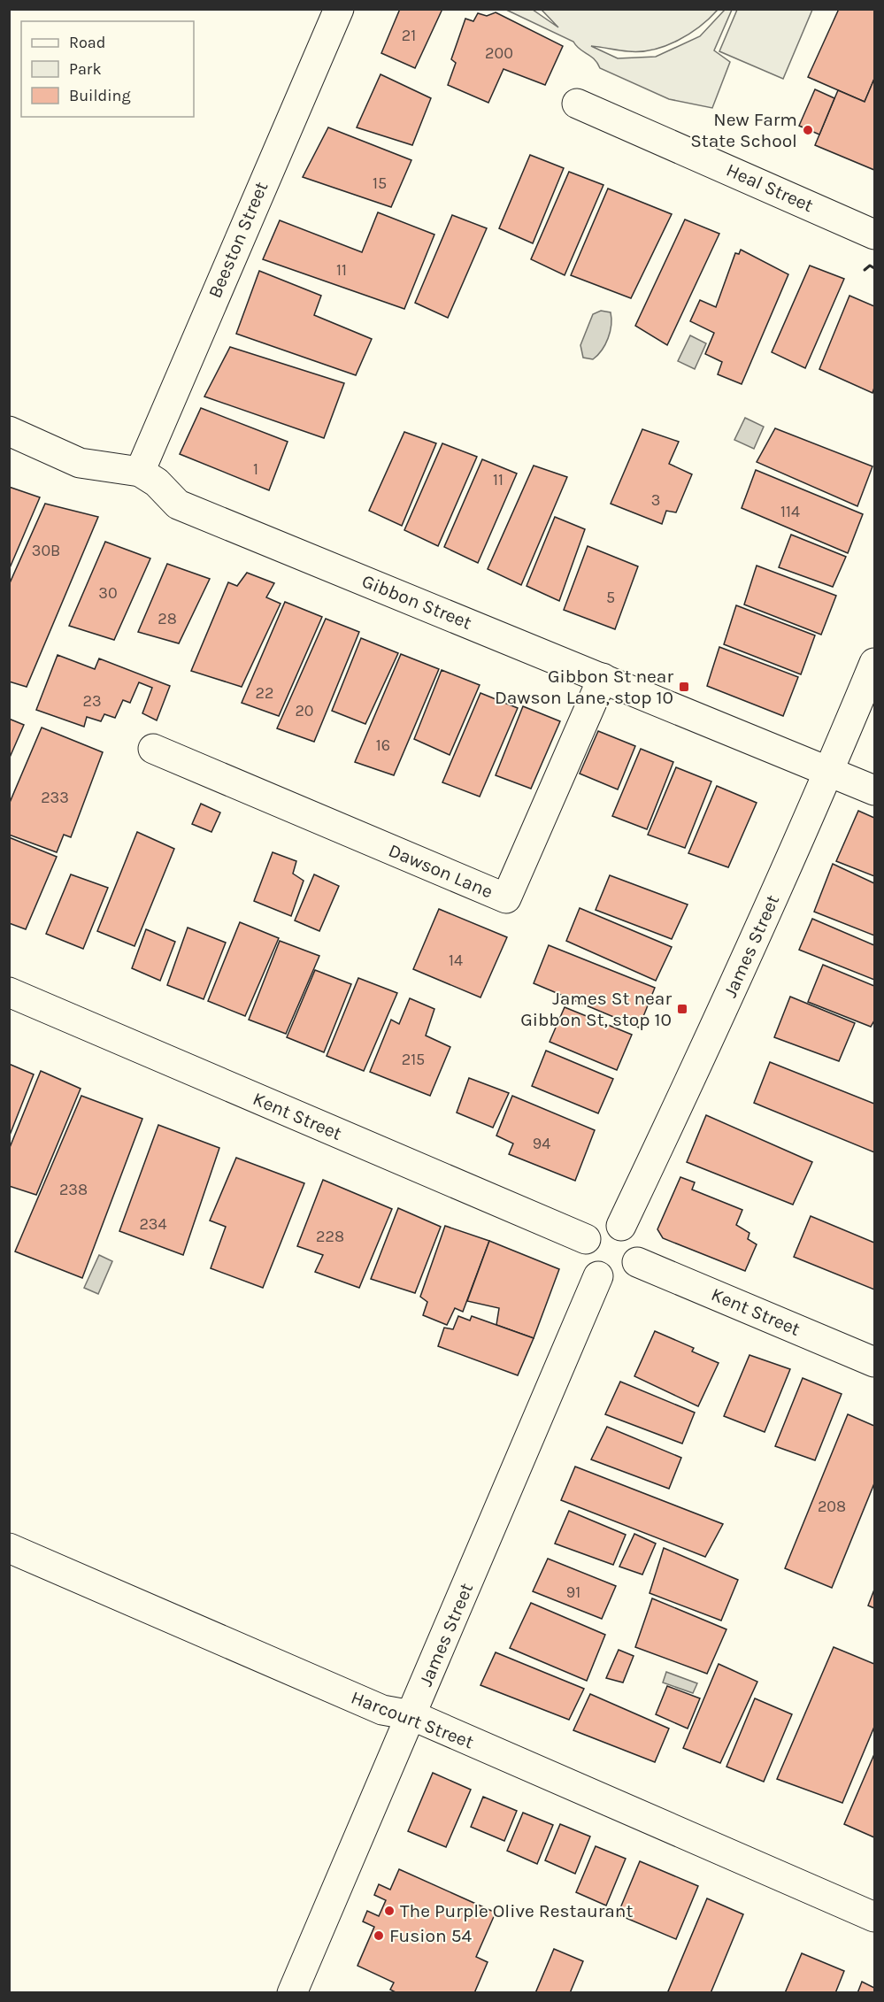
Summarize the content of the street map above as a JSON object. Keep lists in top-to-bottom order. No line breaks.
{"streets":{"street":["Heal Street","Beeston Street","Gibbon Street","Dawson Lane","James Street","Kent Street","Harcourt Street"]},"crossings":[["Beeston Street","Gibbon Street"],["Gibbon Street","Dawson Lane"],["Gibbon Street","James Street"],["James Street","Kent Street"],["James Street","Harcourt Street"]],"places":{"other":["New Farm State School","The Purple Olive Restaurant","Fusion 54"],"transit":["Gibbon St near Dawson Lane, stop 10","James St near Gibbon St, stop 10"]},"house_numbers":["21","200","15","11","1","11","3","114","30B","30","5","28","22","23","20","16","233","14","215","94","238","234","228","208","91"],"legend":["Road","Park","Building"]}
